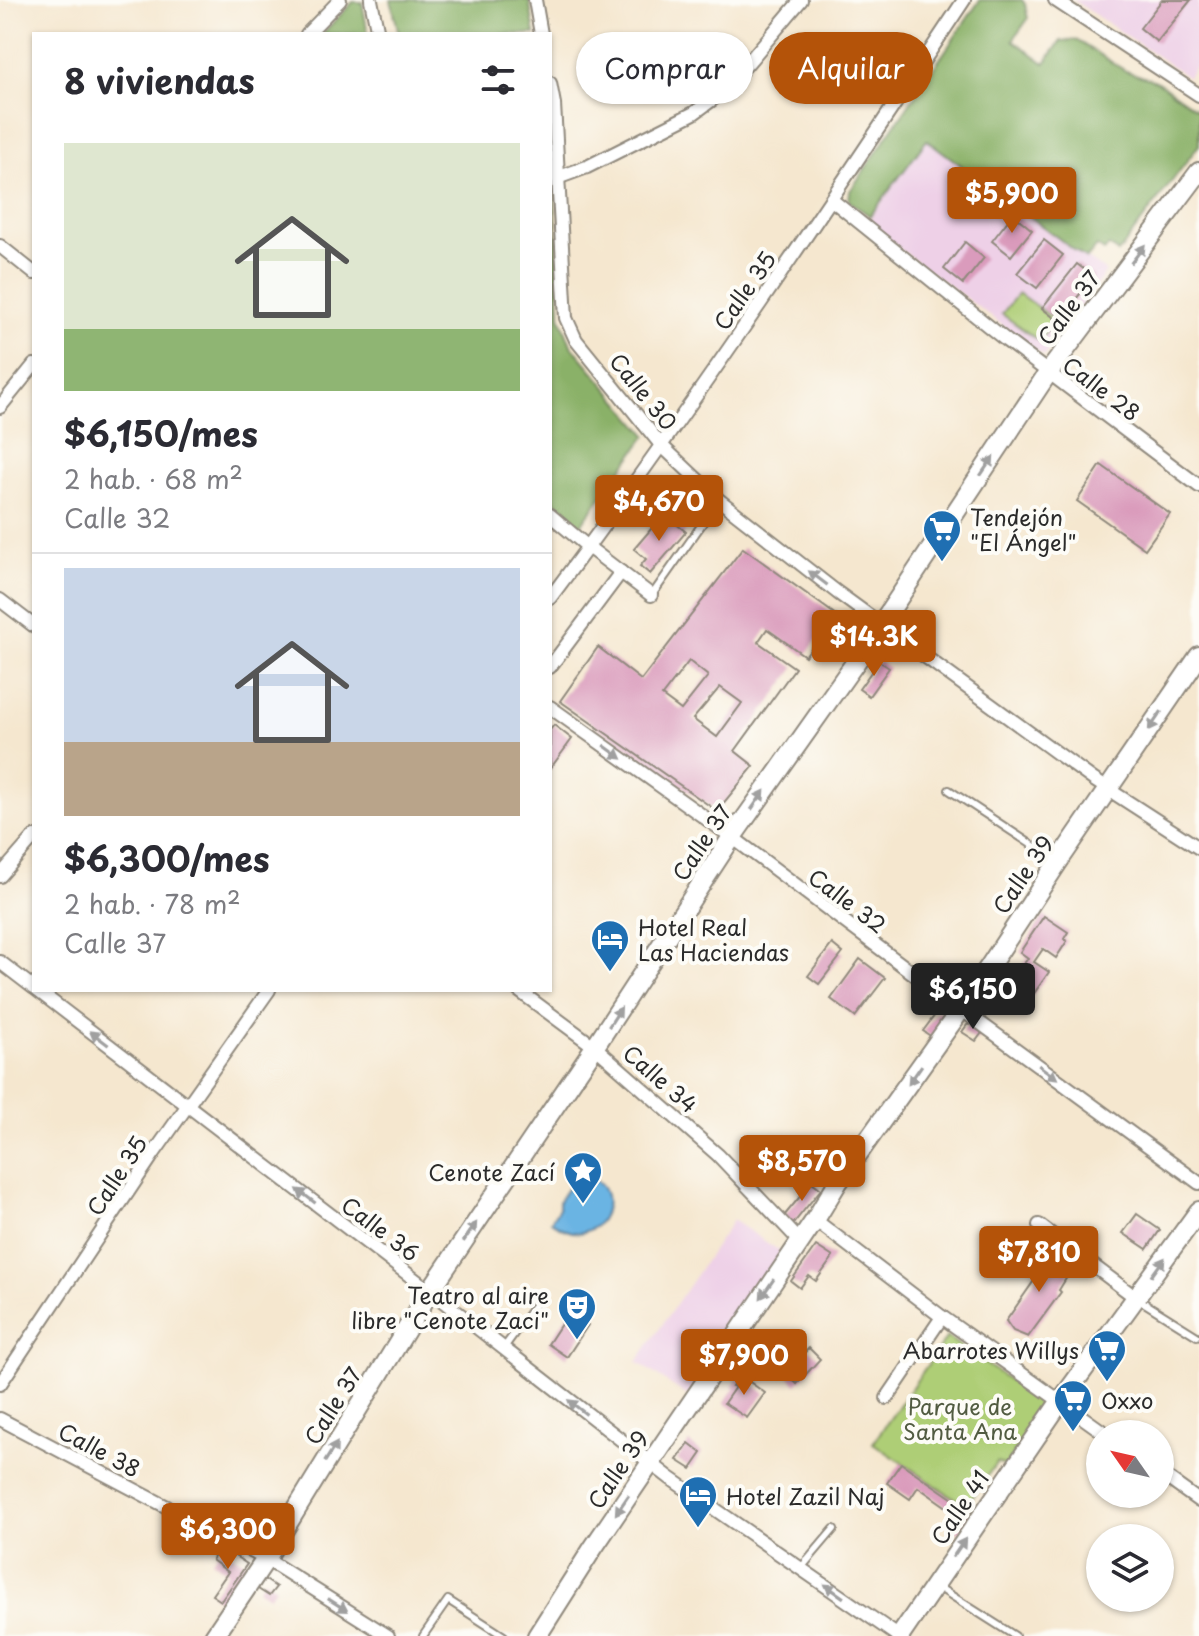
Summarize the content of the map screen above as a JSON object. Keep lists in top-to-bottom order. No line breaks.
{"streets":{"street":["Calle 35","Calle 37","Calle 28","Calle 30","Calle 39","Calle 32","Calle 34","Calle 36","Calle 38","Calle 41"]},"crossings":[["Calle 35","Calle 28"],["Calle 35","Calle 30"],["Calle 35","Calle 36"],["Calle 37","Calle 28"],["Calle 37","Calle 30"],["Calle 37","Calle 32"],["Calle 37","Calle 34"],["Calle 37","Calle 36"],["Calle 37","Calle 38"],["Calle 30","Calle 39"],["Calle 39","Calle 32"],["Calle 39","Calle 34"],["Calle 39","Calle 36"],["Calle 36","Calle 41"]],"one_way":["Calle 37","Calle 39","Calle 32","Calle 36","Calle 41"],"parks":["Parque de Santa Ana"],"places":{"supermarket":["Tendejón \"El Ángel\"","Abarrotes Willys","Oxxo"],"hotel":["Hotel Real Las Haciendas","Hotel Zazil Naj"],"place":["Cenote Zací"],"theatre":["Teatro al aire libre \"Cenote Zaci\""]},"north":"top left","page":{"chip":["Comprar","Alquilar"],"heading":"8 viviendas","list":[{"name":"$6,150/mes","note":"2 hab. · 68 m² · Calle 32"},{"name":"$6,300/mes","note":"2 hab. · 78 m² · Calle 37"}],"price":["$5,900","$4,670","$14.3K","$6,150","$8,570","$7,810","$7,900","$6,300"]}}
